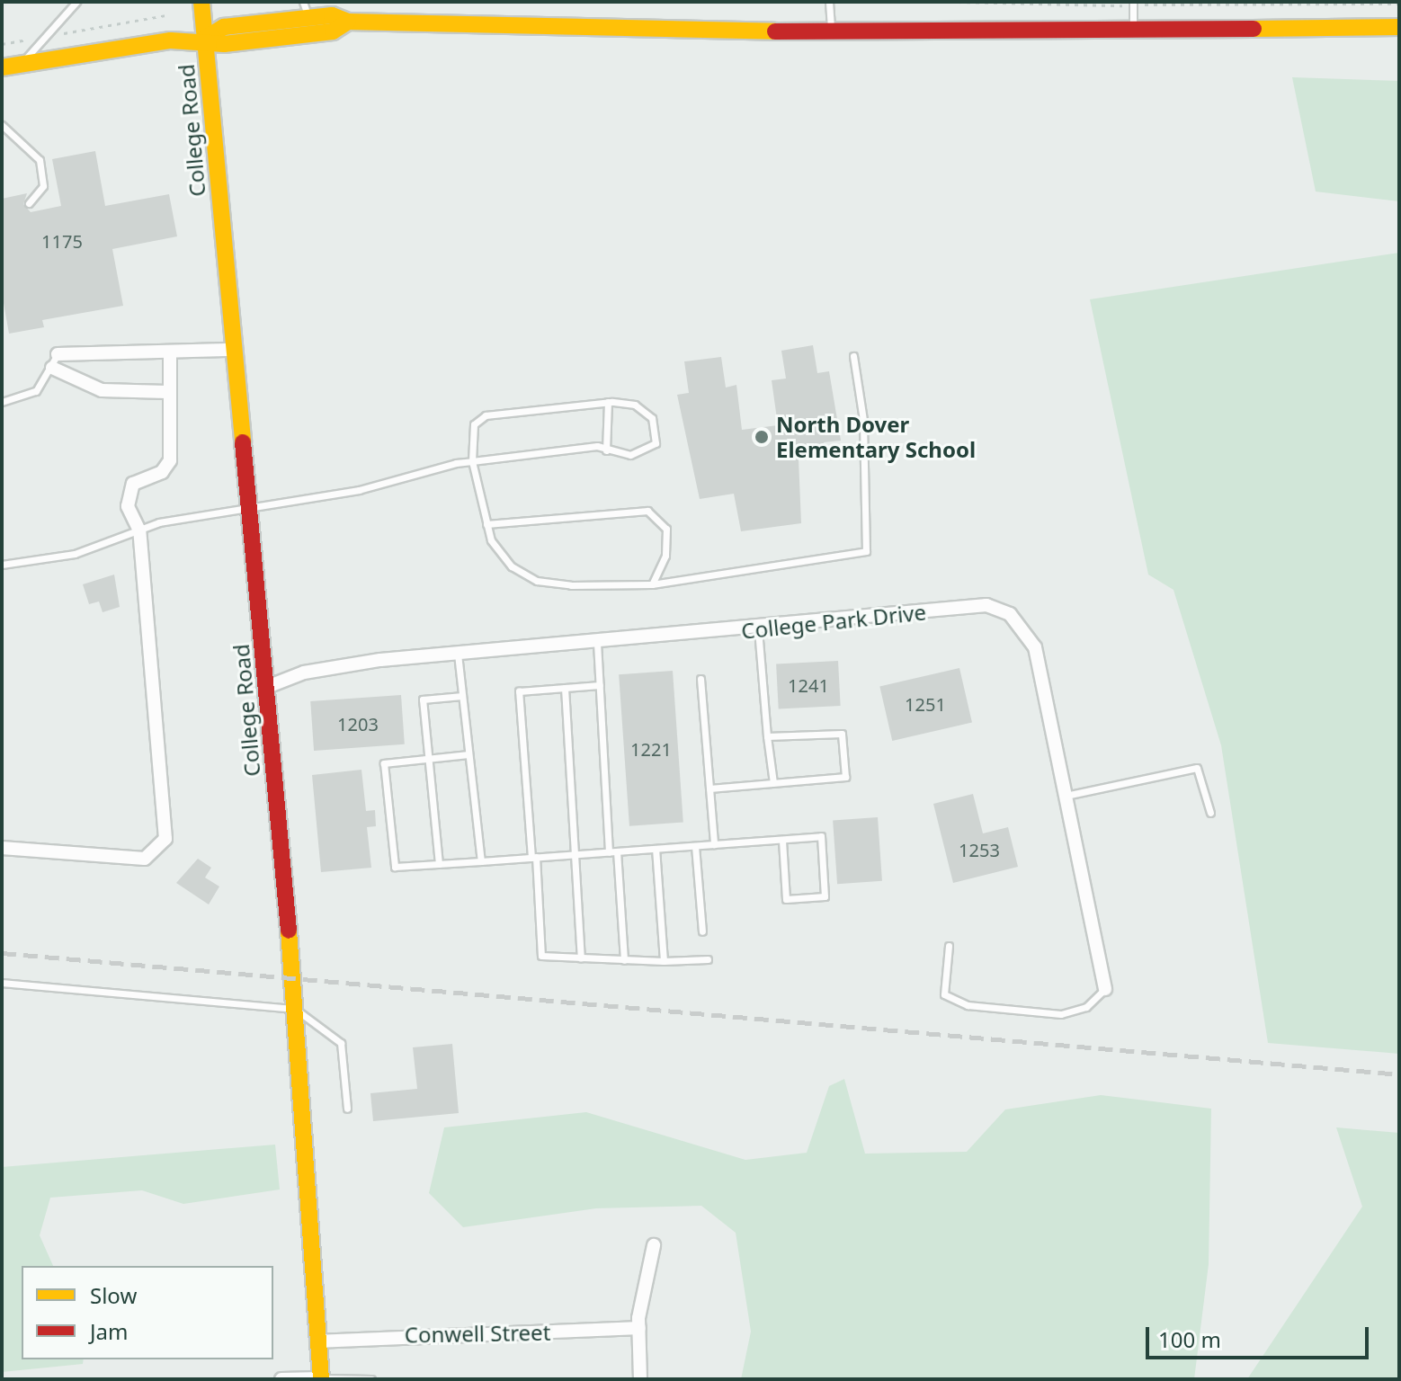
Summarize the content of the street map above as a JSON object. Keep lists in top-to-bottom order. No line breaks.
{"streets":{"main road":["College Road"],"street":["College Park Drive","Conwell Street"]},"crossings":[["College Road","College Park Drive"],["College Road","Conwell Street"]],"places":["North Dover Elementary School"],"house_numbers":["1175","1241","1251","1203","1221","1253"],"legend":["Slow","Jam"],"scale_bar":"100 m"}
